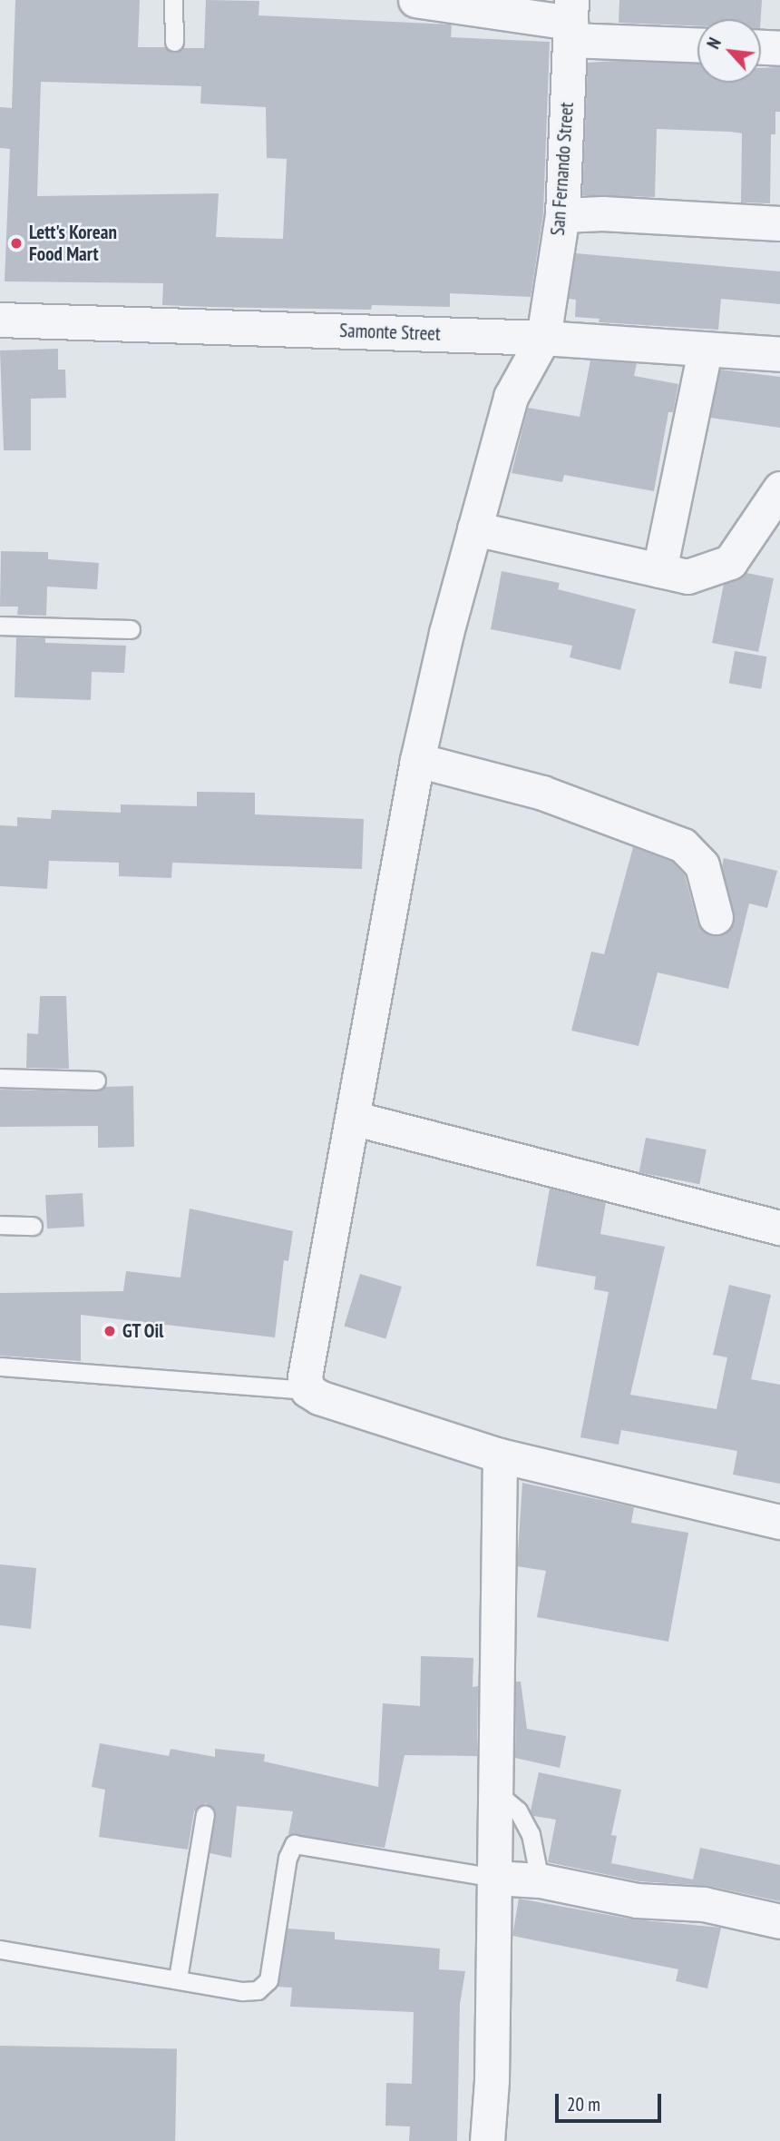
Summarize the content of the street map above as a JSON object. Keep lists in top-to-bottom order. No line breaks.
{"streets":{"street":["San Fernando Street","Samonte Street"]},"crossings":[["San Fernando Street","Samonte Street"]],"places":["Lett's Korean Food Mart","GT Oil"],"scale_bar":"20 m","north":"top left"}
